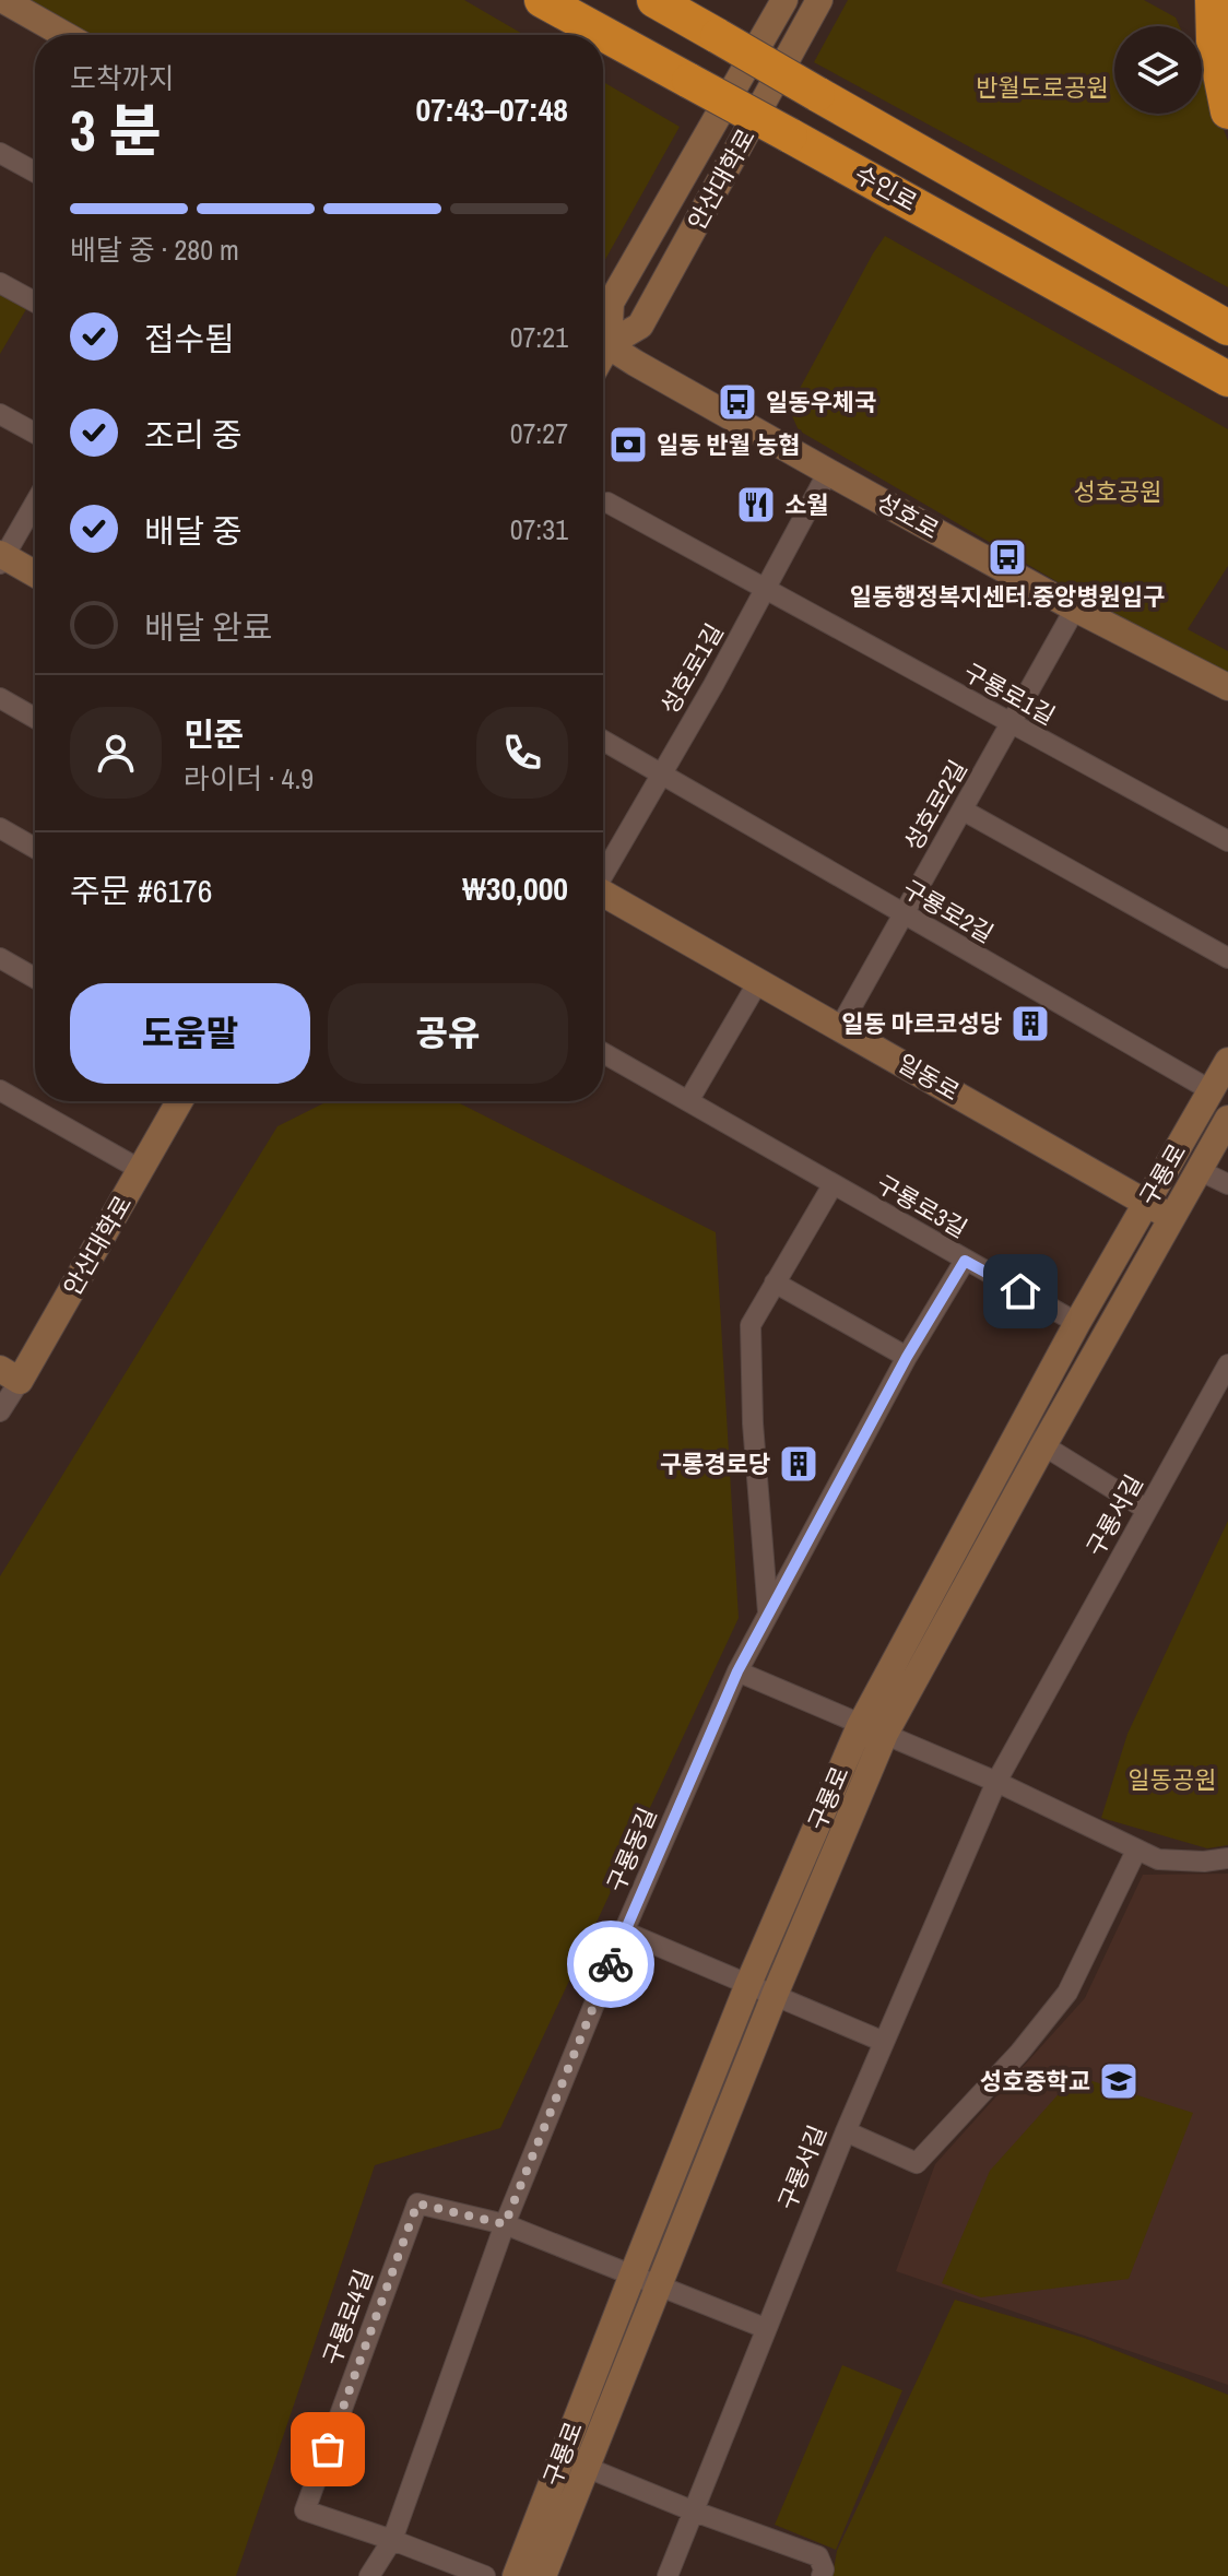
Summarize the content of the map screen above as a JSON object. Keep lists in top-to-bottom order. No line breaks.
{"streets":{"highway":["수인로"],"street":["안산대학로","성호로","성호로1길","구룡로1길","성호로2길","구룡로2길","일동로","구룡로","구룡로3길","구룡서길","구룡동길","구룡로4길"]},"crossings":[["성호로","성호로1길"],["성호로","성호로2길"],["성호로1길","구룡로1길"],["성호로1길","구룡로2길"],["구룡로1길","성호로2길"],["성호로2길","구룡로2길"],["성호로2길","일동로"],["구룡로2길","구룡로"],["일동로","구룡로"],["구룡로","구룡로3길"],["구룡로","구룡로4길"],["구룡로3길","구룡동길"],["구룡서길","구룡로4길"],["구룡동길","구룡로4길"]],"parks":["반월도로공원","성호공원","일동공원"],"places":{"bus stop":["일동우체국","일동행정복지센터.중앙병원입구"],"bank":["일동 반월 농협"],"restaurant":["소월"],"building":["일동 마르코성당","구롱경로당"],"school or university":["성호중학교"]},"page":{"heading":["3 분","도착까지","07:43–07:48"],"panel":["민준","라이더 · 4.9","주문 #6176","₩30,000"],"bar":"배달 중 · 280 m","list":[["접수됨","07:21"],["조리 중","07:27"],["배달 중","07:31"],"배달 완료"],"buttons":["도움말","공유"]}}
